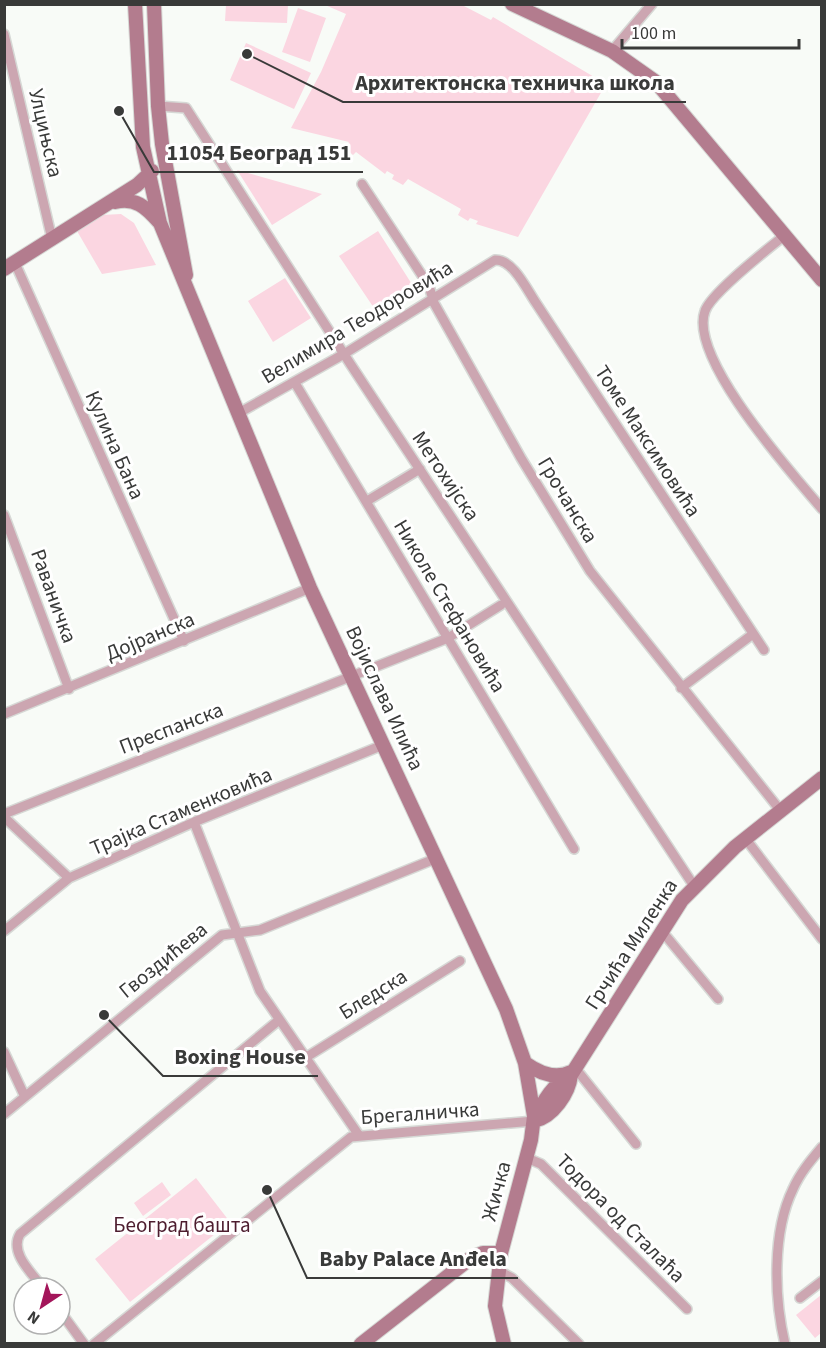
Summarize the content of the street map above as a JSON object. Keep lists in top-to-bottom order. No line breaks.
{"streets":{"main road":["Војислава Илића","Грчића Миленка","Жичка"],"street":["Улцињска","Велимира Теодоровића","Томе Максимовића","Кулина Бана","Метохијска","Грочанска","Раваничка","Николе Стефановића","Дојранска","Преспанска","Трајка Стаменковића","Гвоздићева","Бледска","Брегалничка","Тодора од Сталаћа"]},"crossings":[["Велимира Теодоровића","Томе Максимовића"],["Велимира Теодоровића","Метохијска"],["Велимира Теодоровића","Грочанска"],["Велимира Теодоровића","Николе Стефановића"],["Велимира Теодоровића","Војислава Илића"],["Кулина Бана","Дојранска"],["Метохијска","Војислава Илића"],["Метохијска","Грчића Миленка"],["Грочанска","Грчића Миленка"],["Раваничка","Дојранска"],["Николе Стефановића","Преспанска"],["Дојранска","Војислава Илића"],["Војислава Илића","Преспанска"],["Војислава Илића","Трајка Стаменковића"],["Војислава Илића","Грчића Миленка"],["Војислава Илића","Гвоздићева"],["Војислава Илића","Брегалничка"],["Војислава Илића","Жичка"],["Преспанска","Трајка Стаменковића"],["Грчића Миленка","Брегалничка"],["Грчића Миленка","Жичка"],["Брегалничка","Жичка"],["Жичка","Тодора од Сталаћа"]],"parks":["Београд башта"],"places":["Архитектонска техничка школа","11054 Београд 151","Boxing House","Baby Palace Anđela"],"scale_bar":"100 m","north":"bottom left"}
